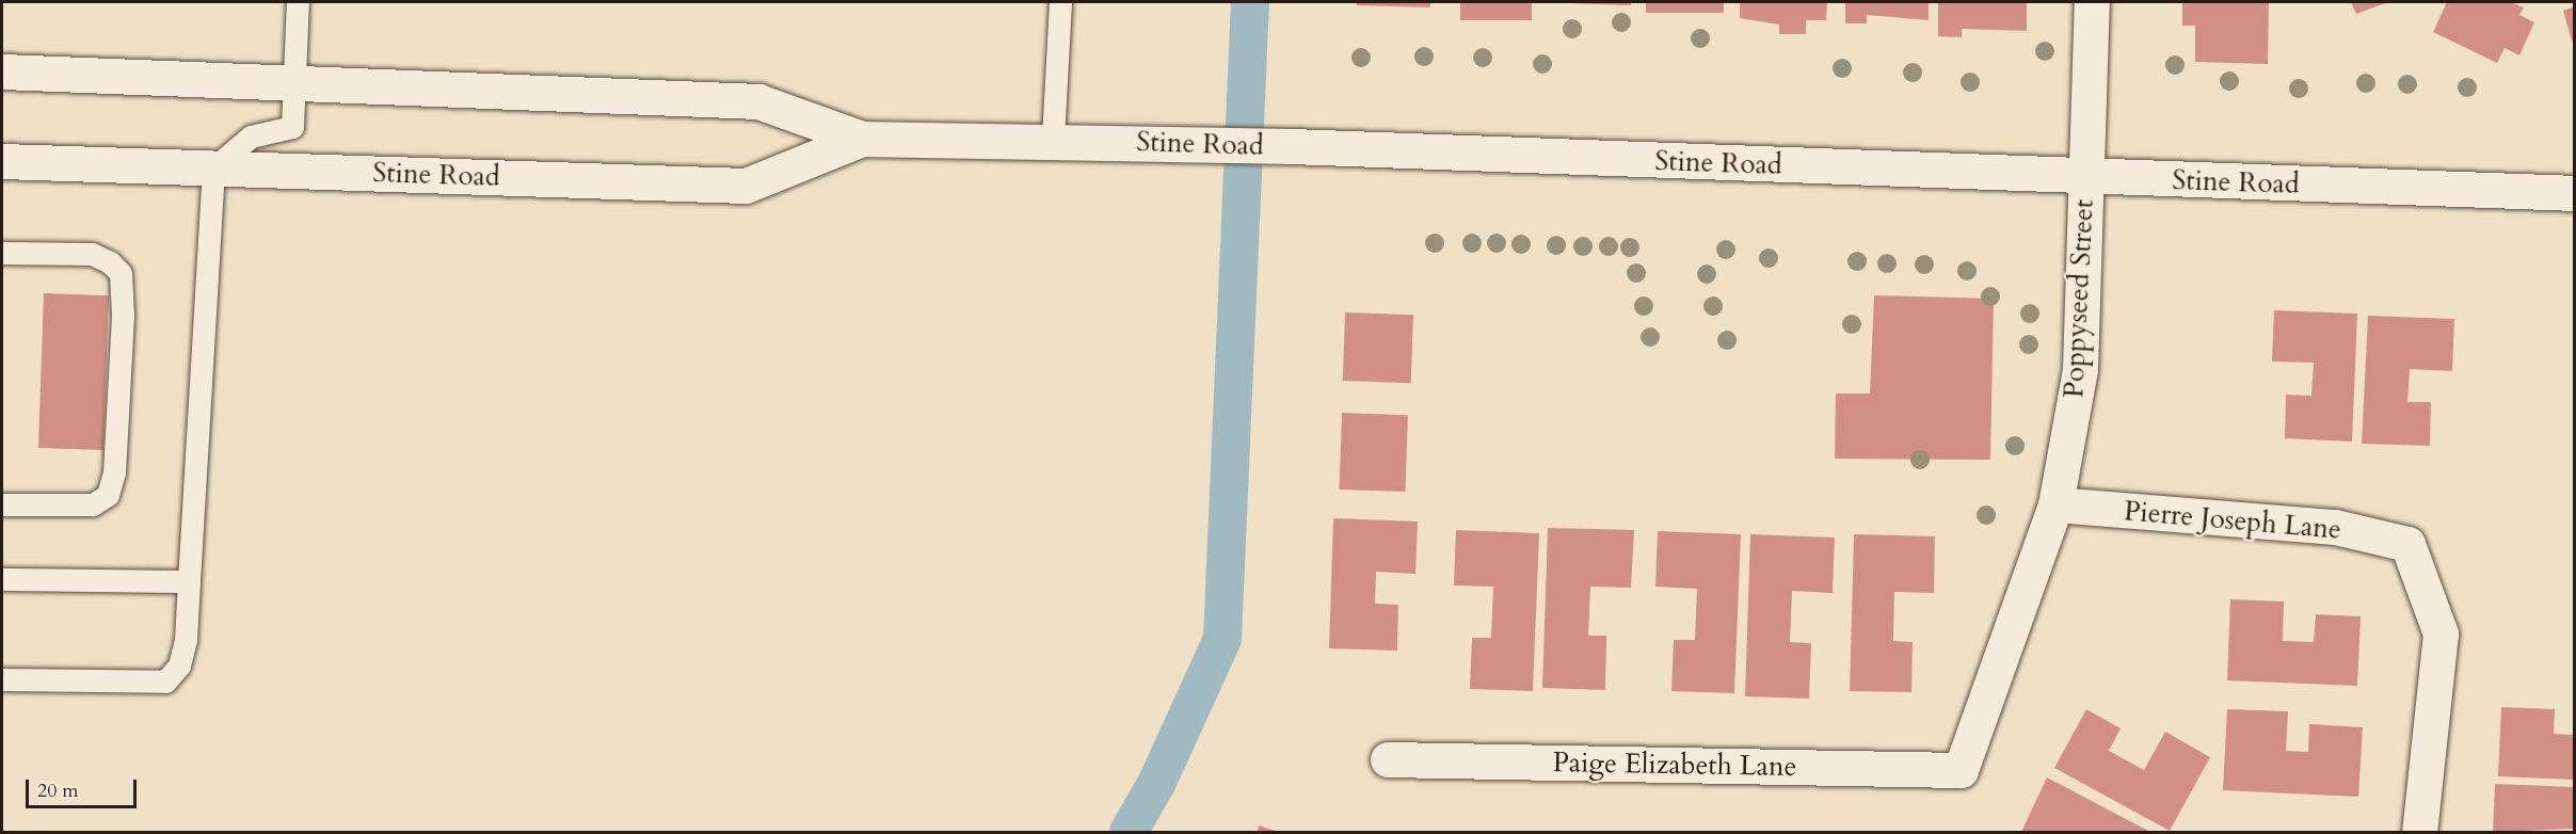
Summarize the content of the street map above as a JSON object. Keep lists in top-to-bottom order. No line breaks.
{"streets":{"main road":["Stine Road","Poppyseed Street","Pierre Joseph Lane","Paige Elizabeth Lane"]},"crossings":[["Stine Road","Poppyseed Street"],["Poppyseed Street","Pierre Joseph Lane"],["Poppyseed Street","Paige Elizabeth Lane"]],"scale_bar":"20 m"}
